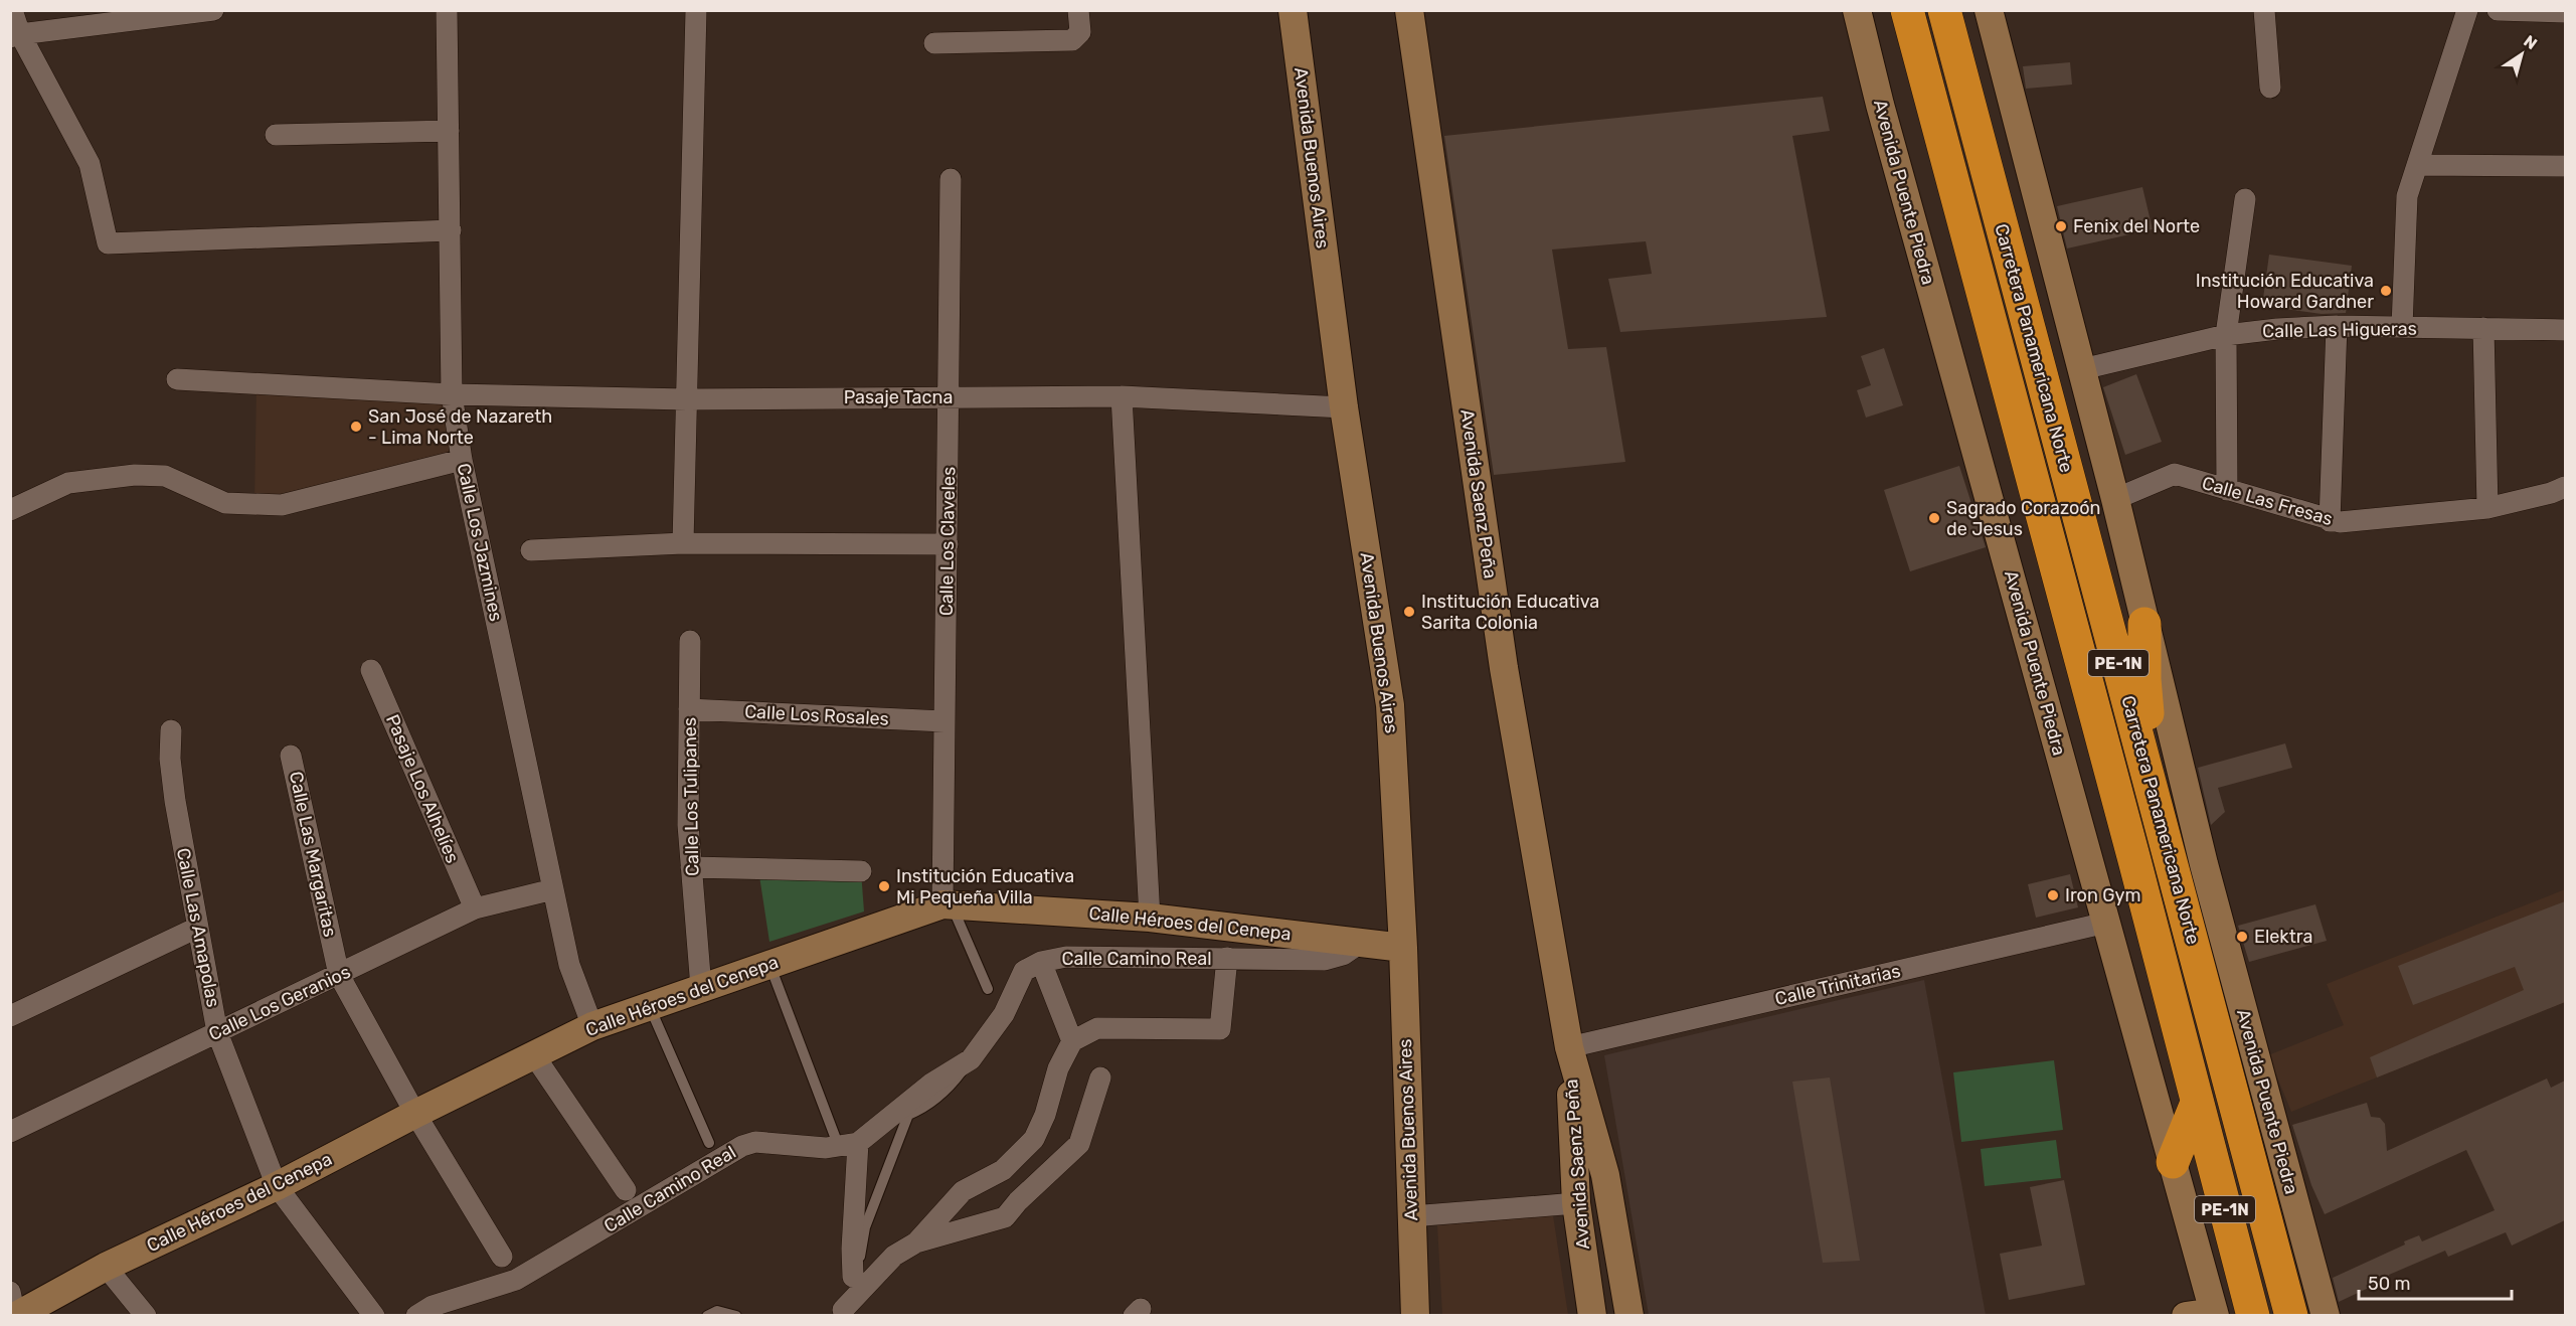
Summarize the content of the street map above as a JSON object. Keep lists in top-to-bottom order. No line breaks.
{"streets":{"highway":["Carretera Panamericana Norte","PE-1N"],"main road":["Avenida Buenos Aires","Avenida Puente Piedra","Avenida Saenz Peña","Calle Héroes del Cenepa"],"street":["Calle Las Higueras","Pasaje Tacna","Calle Las Fresas","Calle Los Claveles","Calle Los Jazmines","Calle Los Rosales","Pasaje Los Alhelíes","Calle Los Tulipanes","Calle Las Margaritas","Calle Las Amapolas","Calle Camino Real","Calle Trinitarias","Calle Los Geranios"]},"crossings":[["Avenida Buenos Aires","Pasaje Tacna"],["Avenida Buenos Aires","Calle Héroes del Cenepa"],["Avenida Puente Piedra","Calle Las Higueras"],["Avenida Puente Piedra","Calle Las Fresas"],["Avenida Puente Piedra","Calle Trinitarias"],["Pasaje Tacna","Calle Los Claveles"],["Pasaje Tacna","Calle Los Jazmines"],["Avenida Saenz Peña","Calle Trinitarias"],["Calle Los Claveles","Calle Los Rosales"],["Calle Los Claveles","Calle Héroes del Cenepa"],["Calle Los Jazmines","Calle Héroes del Cenepa"],["Calle Los Jazmines","Calle Los Geranios"],["Calle Los Rosales","Calle Los Tulipanes"],["Pasaje Los Alhelíes","Calle Los Geranios"],["Calle Los Tulipanes","Calle Héroes del Cenepa"],["Calle Las Margaritas","Calle Héroes del Cenepa"],["Calle Las Margaritas","Calle Los Geranios"],["Calle Héroes del Cenepa","Calle Las Amapolas"],["Calle Héroes del Cenepa","Calle Camino Real"],["Calle Las Amapolas","Calle Los Geranios"]],"places":["Fenix del Norte","Institución Educativa Howard Gardner","San José de Nazareth - Lima Norte","Sagrado Corazoón de Jesus","Institución Educativa Sarita Colonia","Institución Educativa Mi Pequeña Villa","Iron Gym","Elektra"],"scale_bar":"50 m","north":"top right"}
